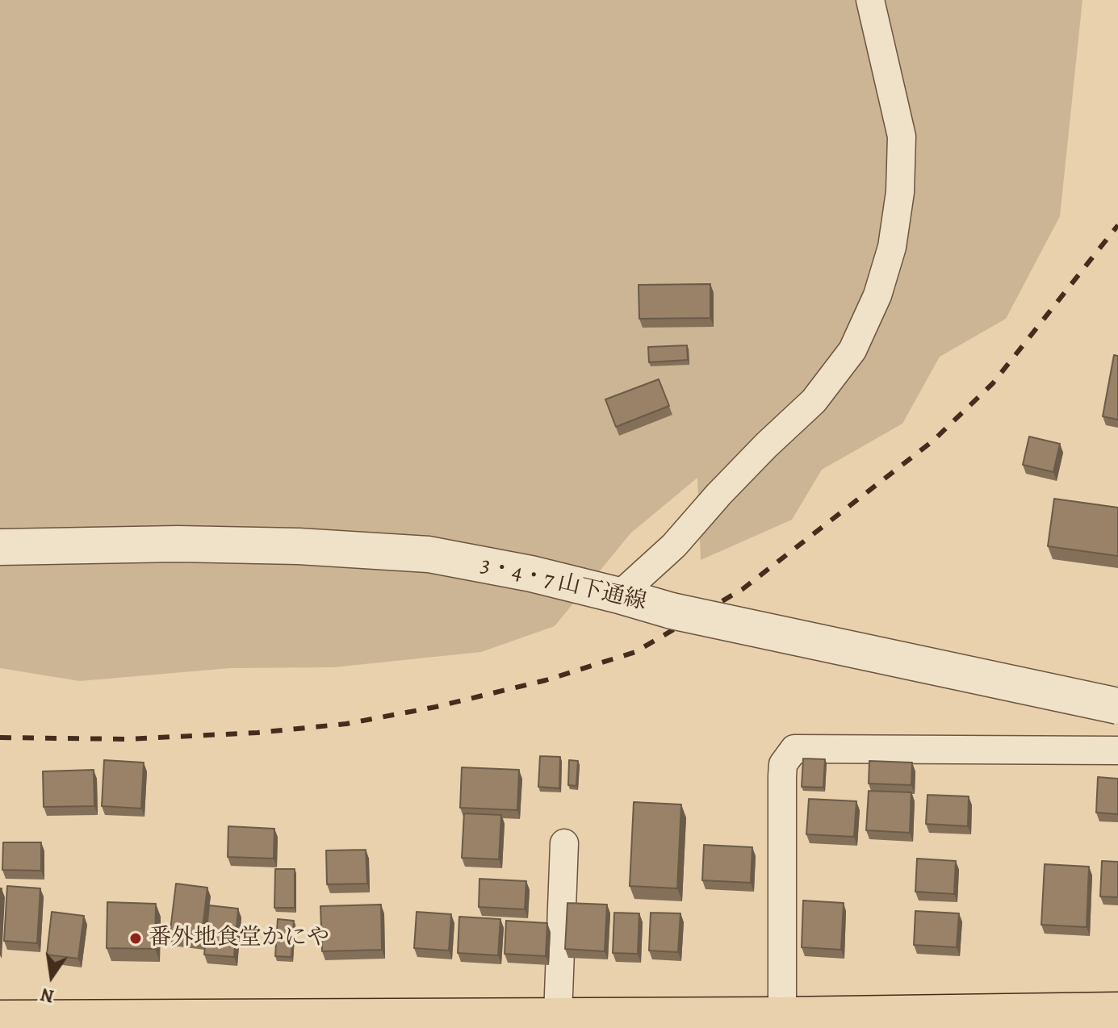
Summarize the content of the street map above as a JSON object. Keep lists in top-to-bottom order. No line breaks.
{"streets":{"street":["3・4・7 山下通線"]},"places":["番外地食堂かにや"],"north":"bottom"}
